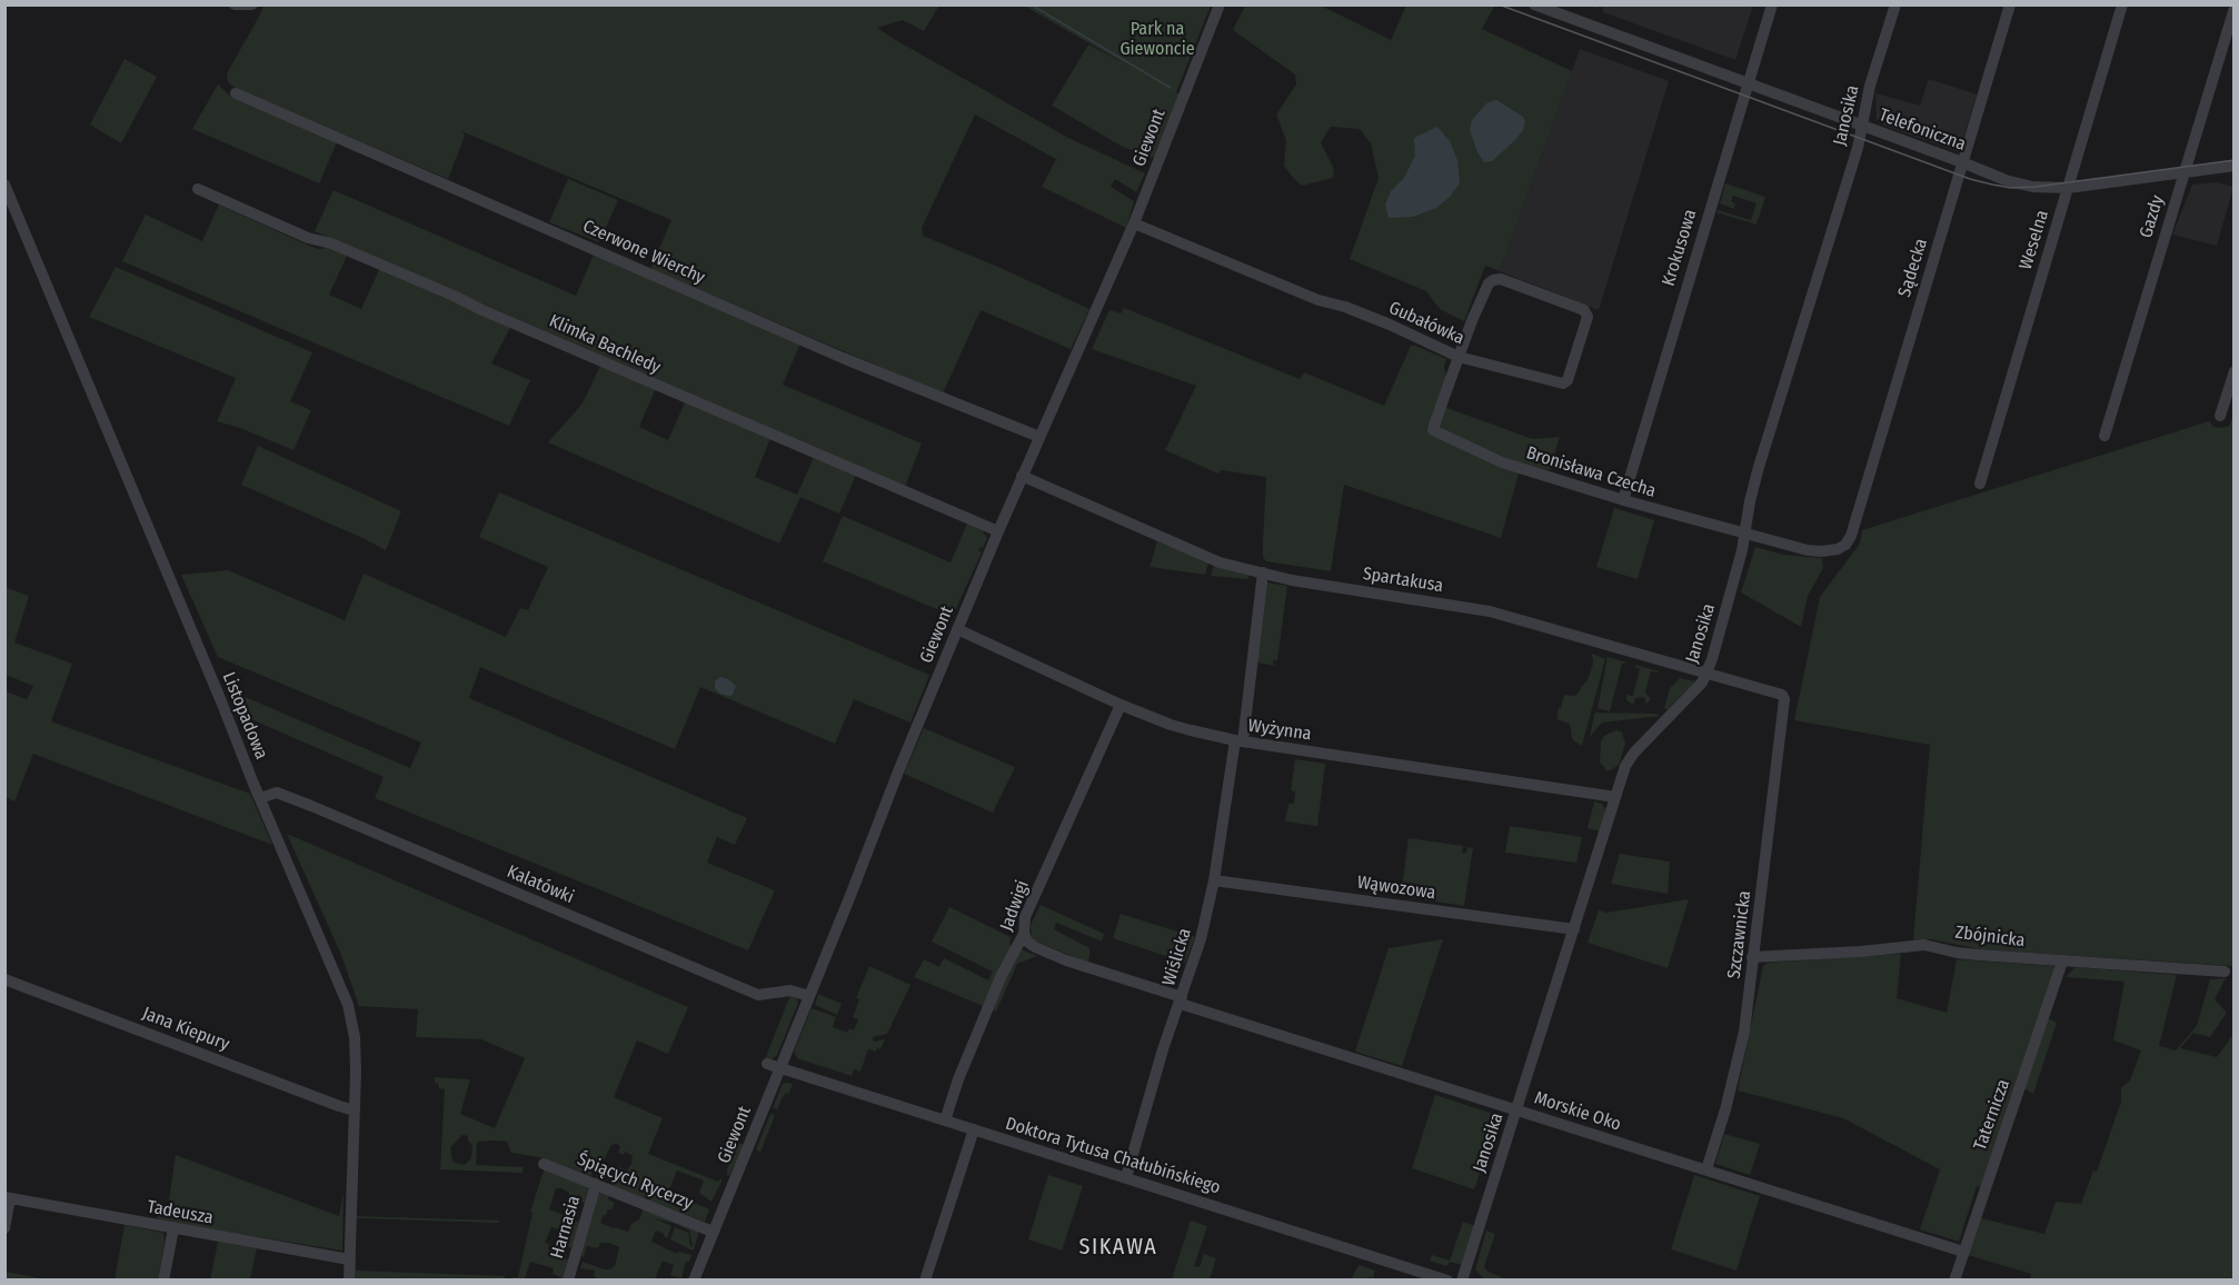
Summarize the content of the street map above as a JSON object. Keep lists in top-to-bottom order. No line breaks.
{"streets":{"street":["Janosika","Telefoniczna","Giewont","Gazdy","Weselna","Krokusowa","Czerwone Wierchy","Sądecka","Gubałówka","Klimka Bachledy","Bronisława Czecha","Spartakusa","Listopadowa","Wyżynna","Kalatówki","Wąwozowa","Jadwigi","Szczawnicka","Zbójnicka","Wiślicka","Jana Kiepury","Morskie Oko","Taternicza","Doktora Tytusa Chałubińskiego","Śpiących Rycerzy","Tadeusza","Harnasia"]},"crossings":[["Janosika","Telefoniczna"],["Janosika","Bronisława Czecha"],["Janosika","Spartakusa"],["Janosika","Wyżynna"],["Janosika","Wąwozowa"],["Janosika","Morskie Oko"],["Telefoniczna","Gazdy"],["Telefoniczna","Weselna"],["Telefoniczna","Krokusowa"],["Telefoniczna","Sądecka"],["Giewont","Czerwone Wierchy"],["Giewont","Gubałówka"],["Giewont","Klimka Bachledy"],["Giewont","Spartakusa"],["Giewont","Wyżynna"],["Giewont","Kalatówki"],["Giewont","Doktora Tytusa Chałubińskiego"],["Giewont","Śpiących Rycerzy"],["Krokusowa","Bronisława Czecha"],["Sądecka","Bronisława Czecha"],["Gubałówka","Bronisława Czecha"],["Spartakusa","Szczawnicka"],["Spartakusa","Wiślicka"],["Listopadowa","Kalatówki"],["Listopadowa","Jana Kiepury"],["Listopadowa","Tadeusza"],["Wyżynna","Jadwigi"],["Wyżynna","Wiślicka"],["Wąwozowa","Wiślicka"],["Jadwigi","Morskie Oko"],["Jadwigi","Doktora Tytusa Chałubińskiego"],["Szczawnicka","Zbójnicka"],["Szczawnicka","Morskie Oko"],["Zbójnicka","Taternicza"],["Wiślicka","Morskie Oko"],["Wiślicka","Doktora Tytusa Chałubińskiego"],["Morskie Oko","Taternicza"],["Śpiących Rycerzy","Harnasia"]],"districts":["SIKAWA"],"parks":["Park na Giewoncie"]}
